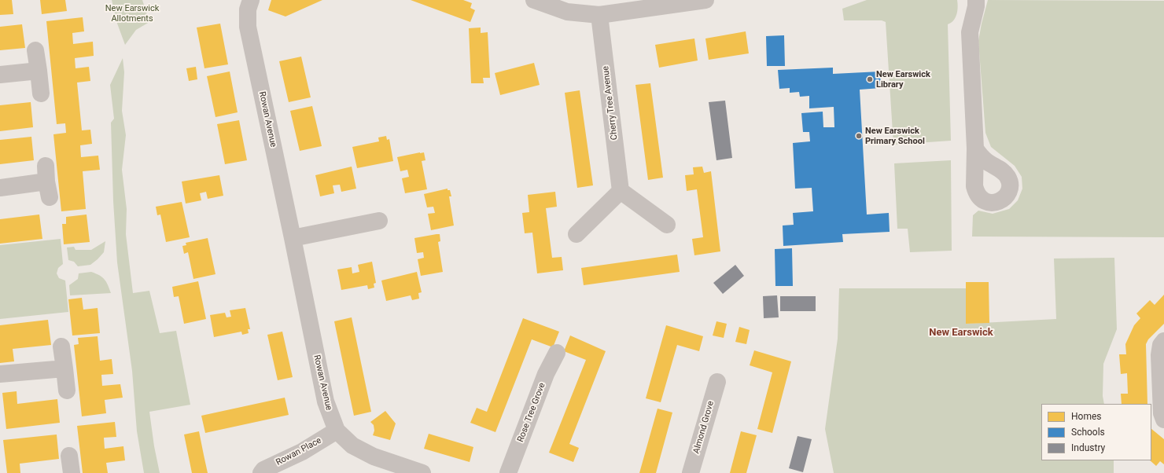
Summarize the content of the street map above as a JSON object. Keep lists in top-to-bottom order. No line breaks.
{"streets":{"street":["Cherry Tree Avenue","Rowan Avenue","Rose Tree Grove","Almond Grove","Rowan Place"]},"crossings":[["Rowan Avenue","Rowan Place"]],"districts":["New Earswick"],"parks":["New Earswick Allotments"],"places":["New Earswick Library","New Earswick Primary School"],"legend":["Homes","Schools","Industry"]}
